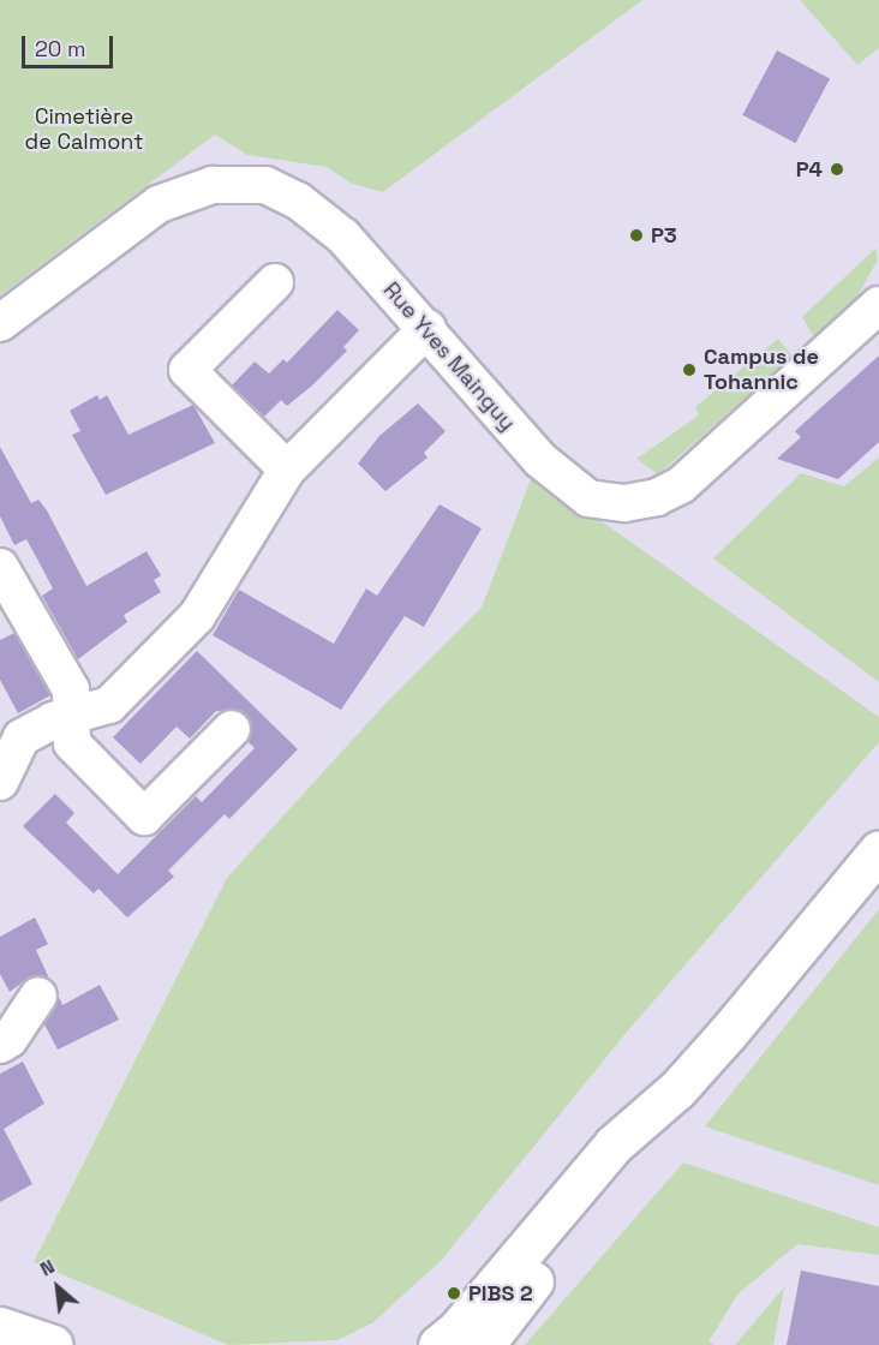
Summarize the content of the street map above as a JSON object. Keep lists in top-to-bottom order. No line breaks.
{"streets":{"street":["Rue Yves Mainguy"]},"parks":["Cimetière de Calmont"],"places":["P4","P3","Campus de Tohannic","PIBS 2"],"scale_bar":"20 m","north":"top left"}
